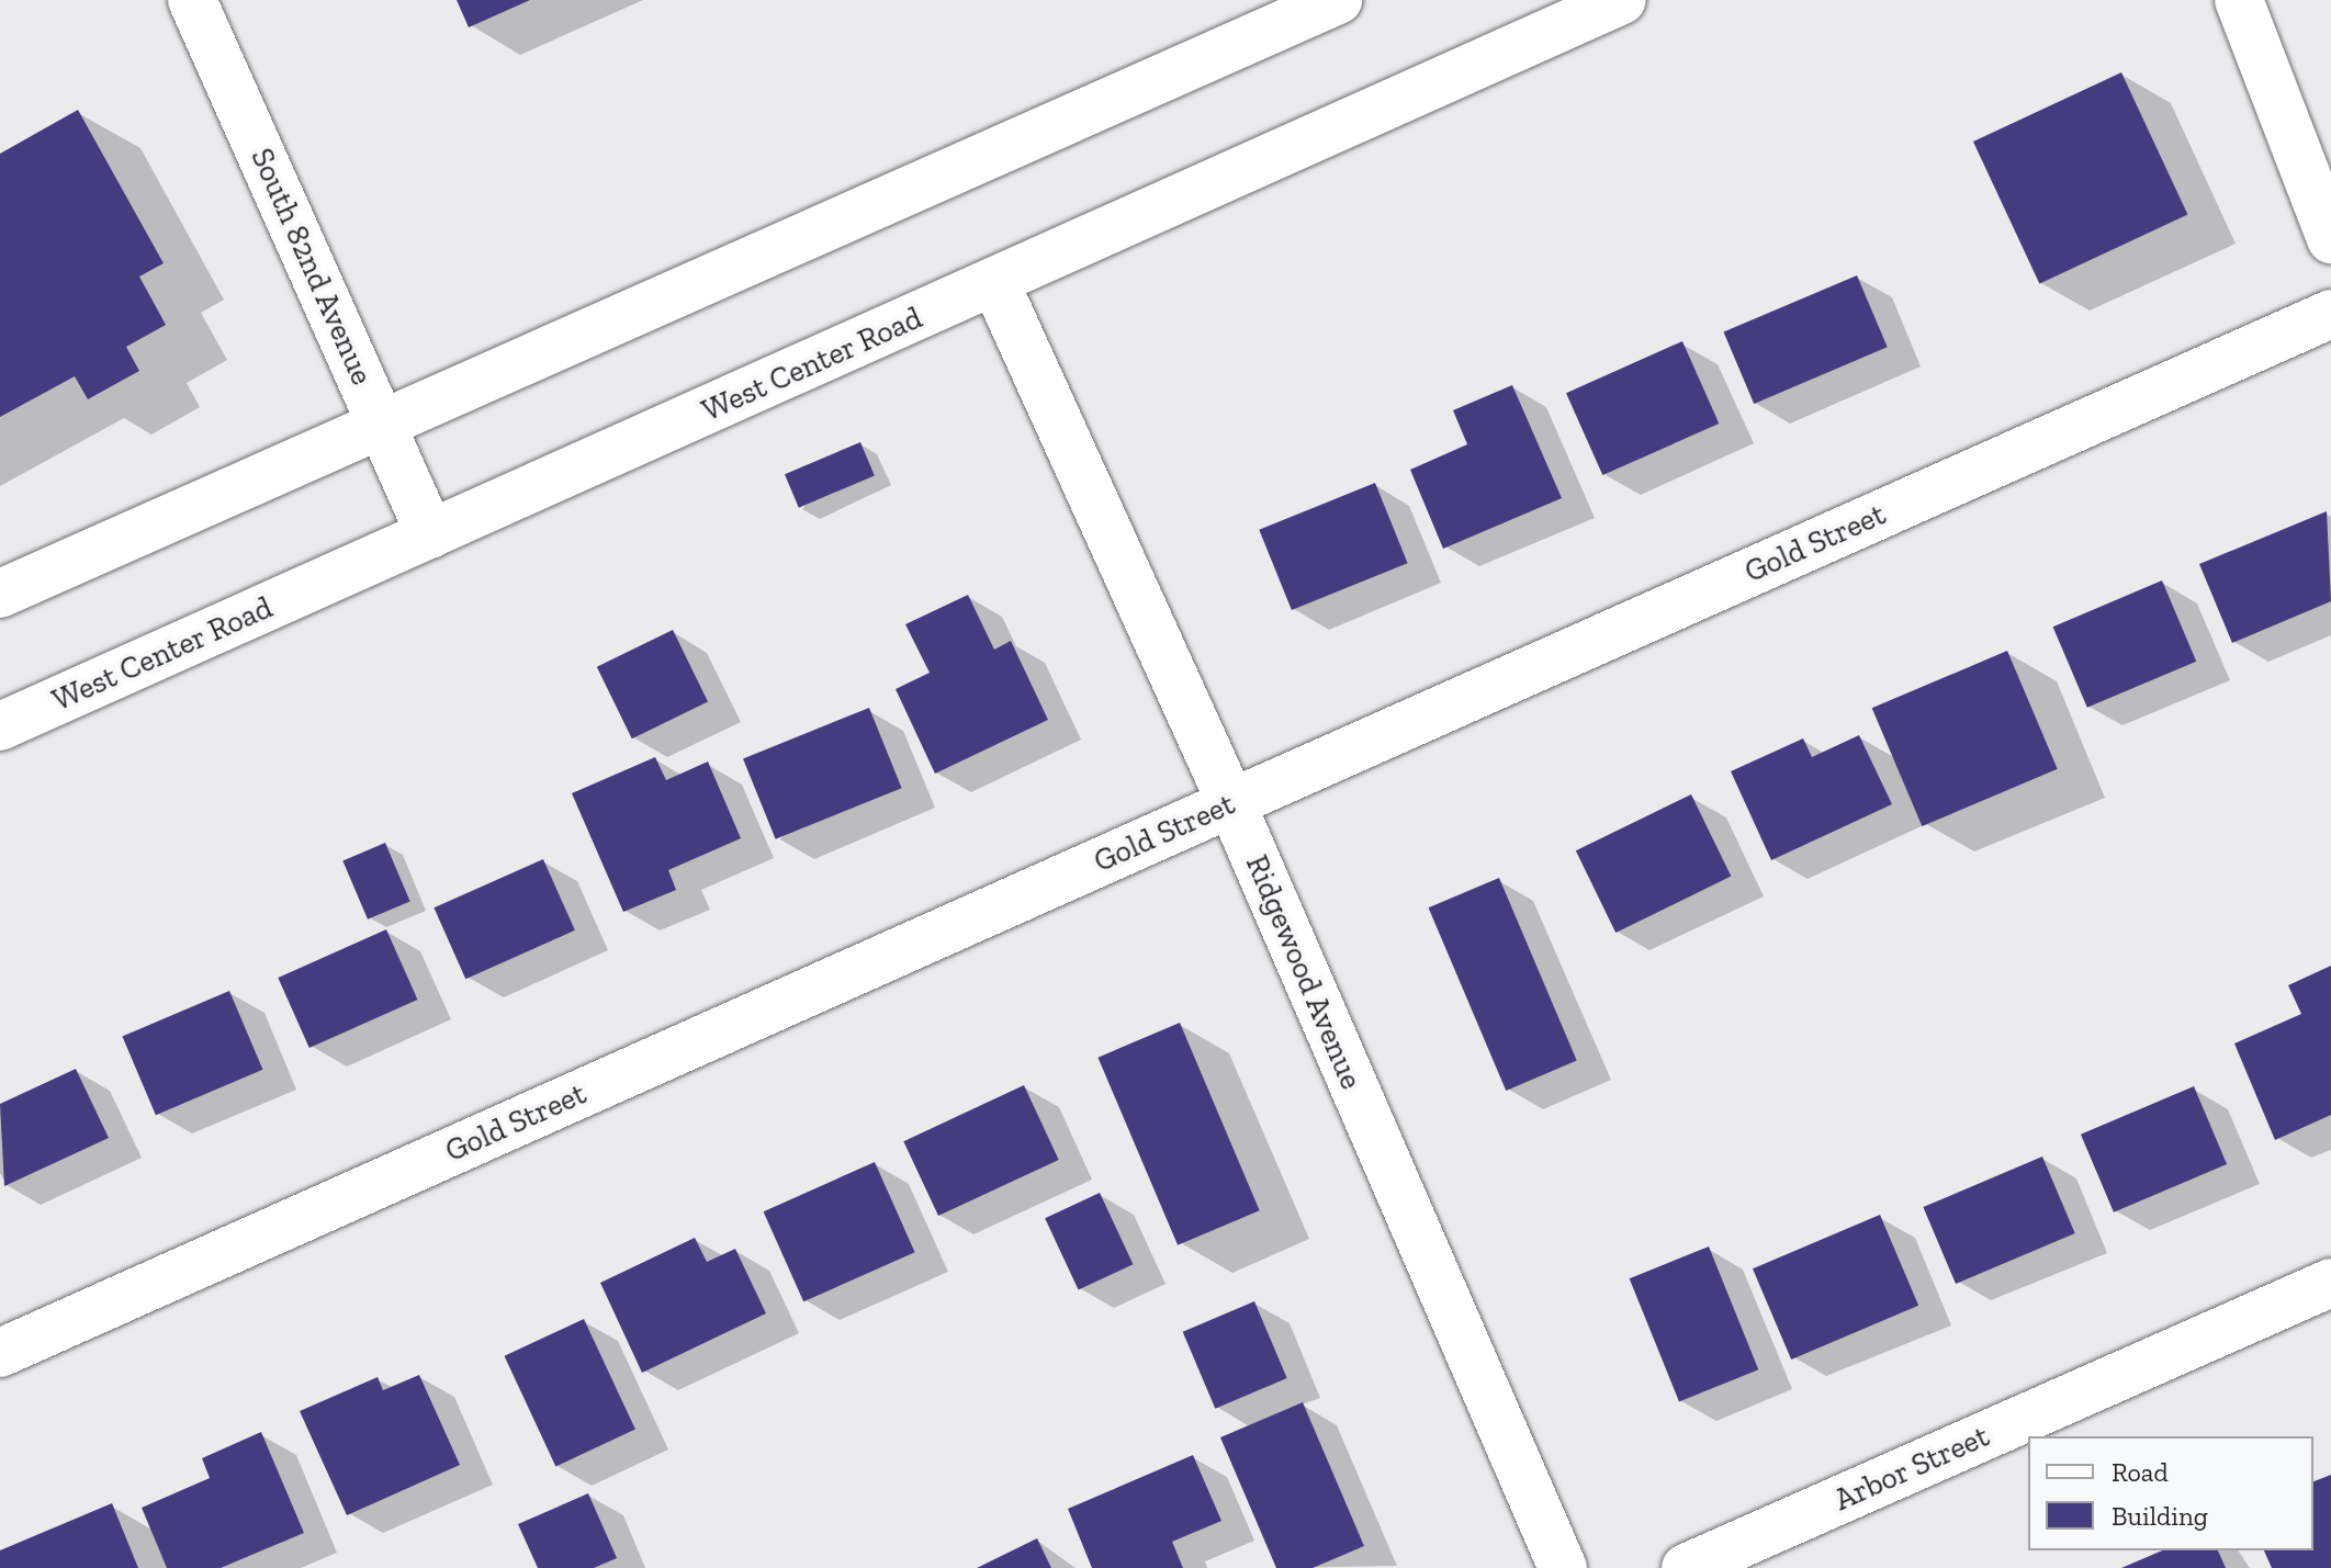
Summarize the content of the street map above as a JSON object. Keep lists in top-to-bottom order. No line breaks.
{"streets":{"main road":["South 82nd Avenue","West Center Road","Gold Street","Ridgewood Avenue","Arbor Street"]},"crossings":[["South 82nd Avenue","West Center Road"],["West Center Road","Ridgewood Avenue"],["Gold Street","Ridgewood Avenue"]],"legend":["Road","Building"]}
